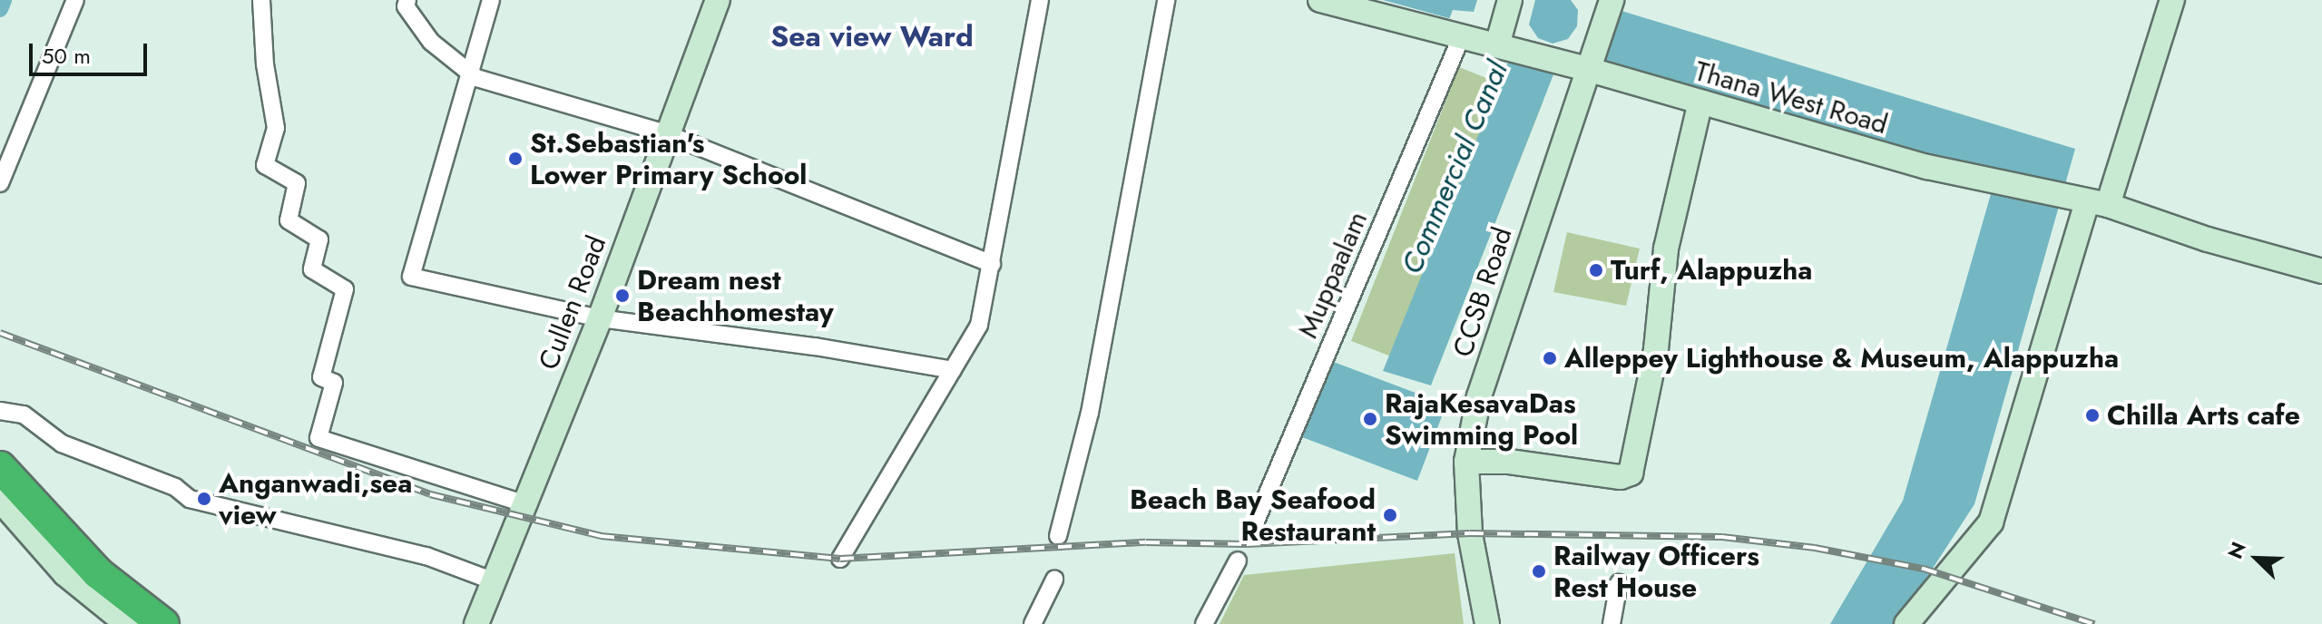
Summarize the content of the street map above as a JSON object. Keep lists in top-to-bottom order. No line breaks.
{"streets":{"main road":["Thana West Road","CCSB Road","Cullen Road"],"street":["Muppaalam"]},"crossings":[["Thana West Road","Muppaalam"],["Thana West Road","CCSB Road"]],"districts":["Sea view Ward"],"water":["Commercial Canal"],"places":["St.Sebastian's Lower Primary School","Turf, Alappuzha","Dream nest Beachhomestay","Alleppey Lighthouse & Museum, Alappuzha","Chilla Arts cafe","RajaKesavaDas Swimming Pool","Anganwadi,sea view","Beach Bay Seafood Restaurant","Railway Officers Rest House"],"scale_bar":"50 m","north":"top left"}
